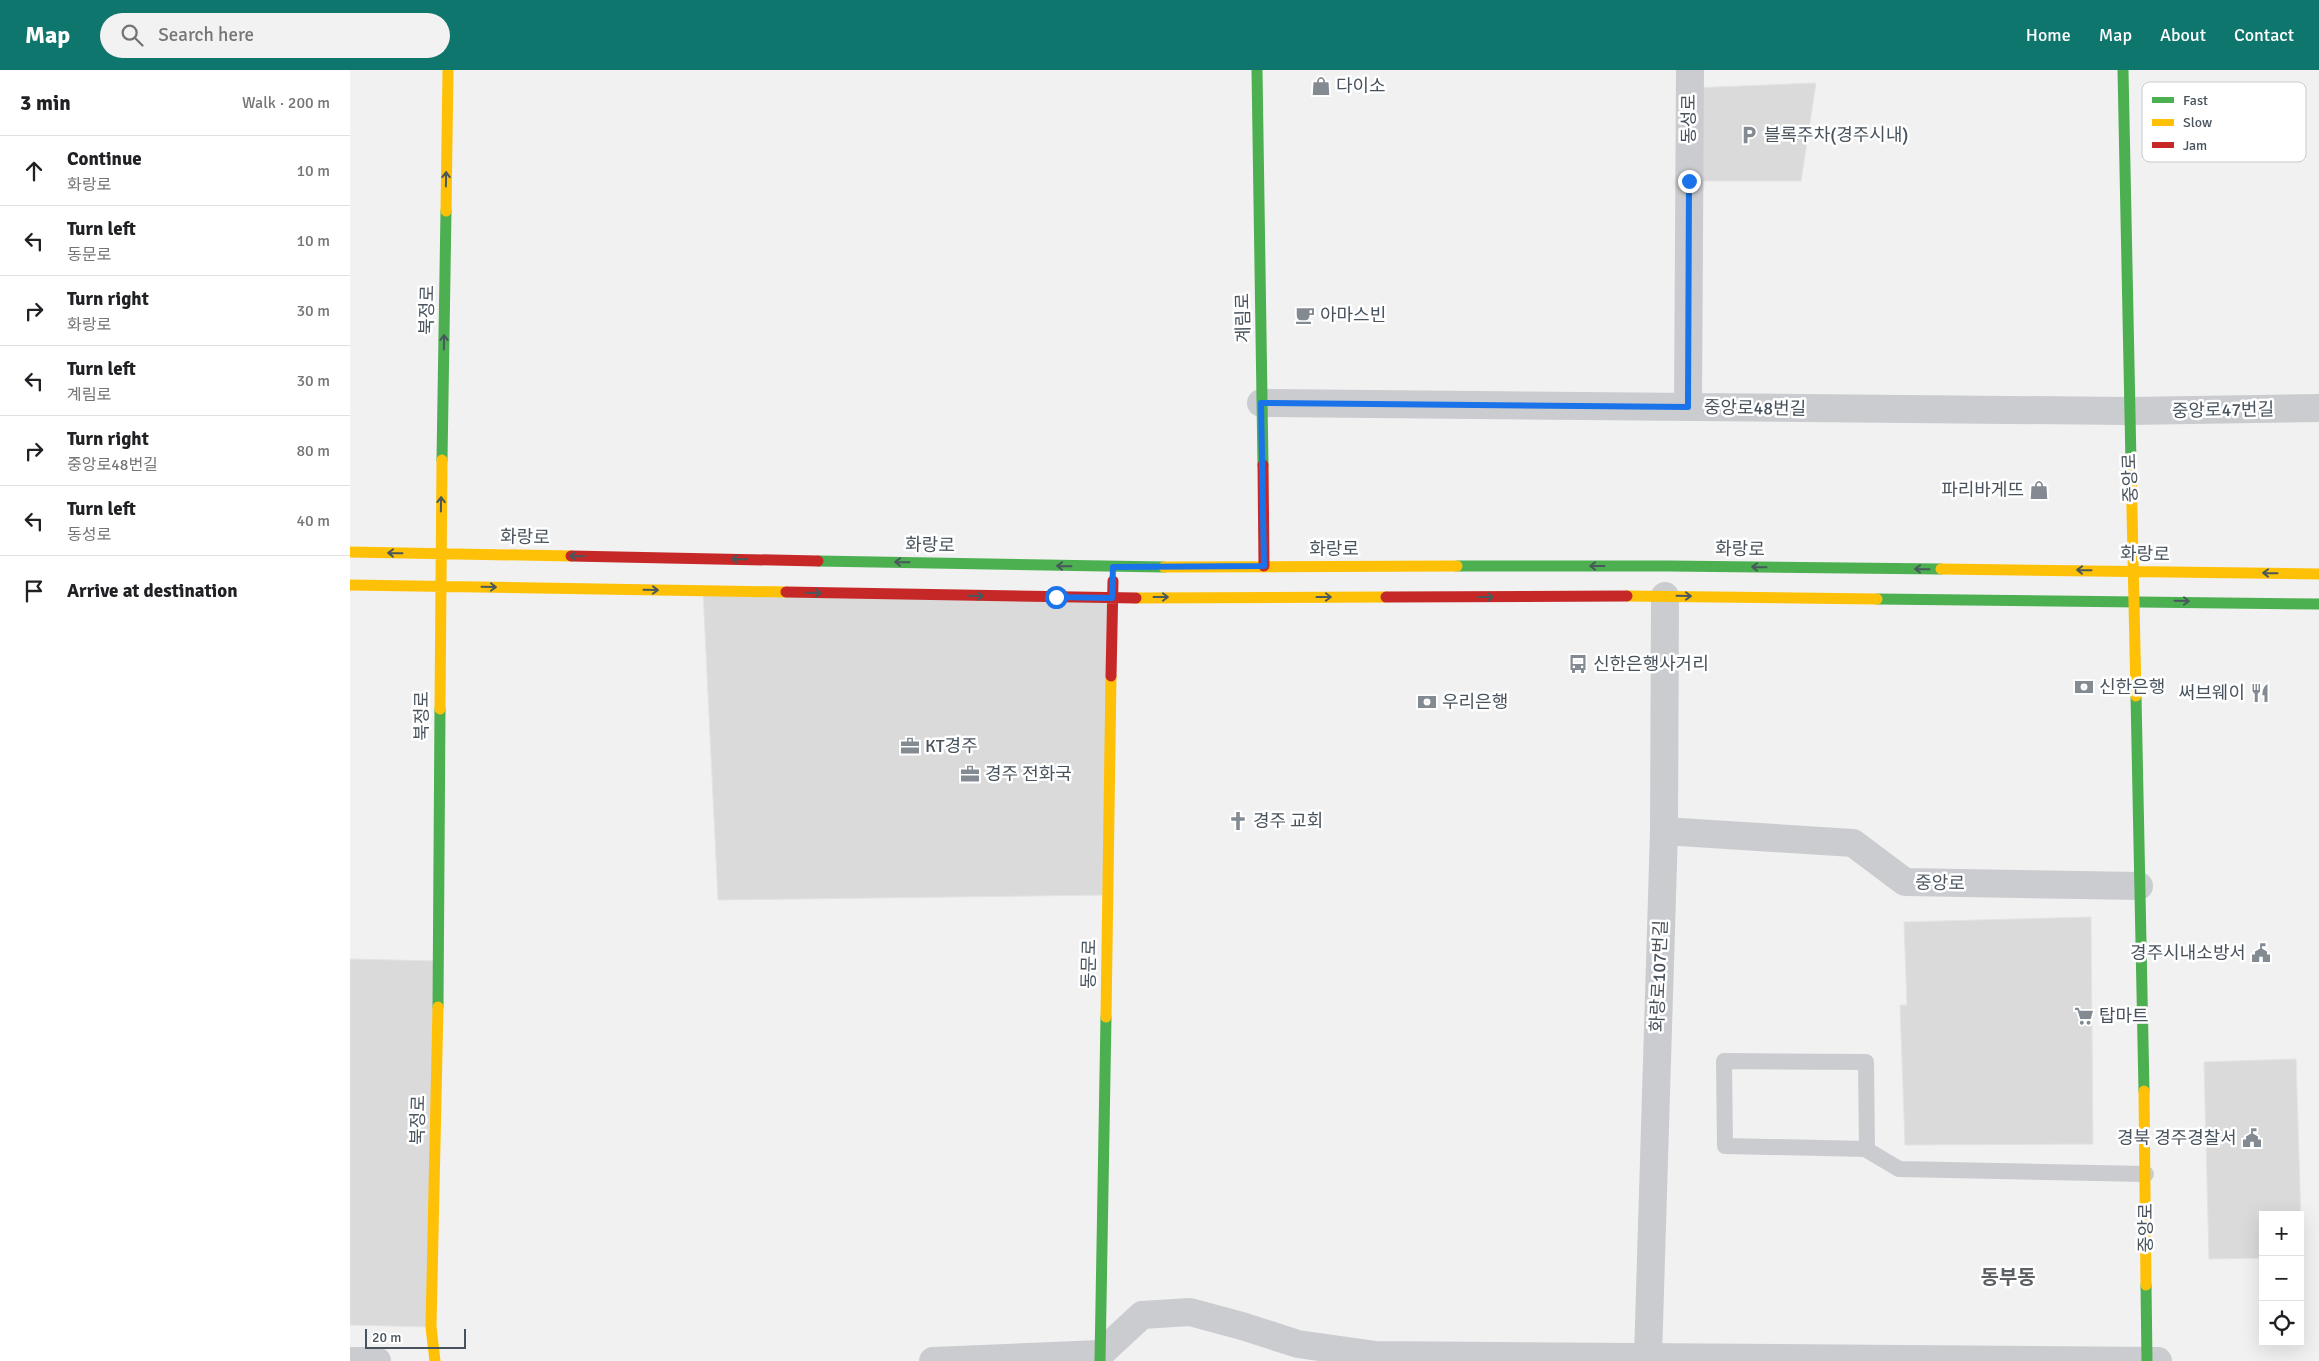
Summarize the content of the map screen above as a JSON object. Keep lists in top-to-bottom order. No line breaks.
{"streets":{"street":["동성로","북정로","계림로","중앙로48번길","중앙로47번길","중앙로","화랑로","동문로","화랑로107번길"]},"crossings":[["동성로","중앙로48번길"],["북정로","화랑로"],["계림로","중앙로48번길"],["계림로","화랑로"],["중앙로48번길","중앙로47번길"],["중앙로48번길","중앙로"],["중앙로47번길","중앙로"],["중앙로","화랑로"],["중앙로","화랑로107번길"],["화랑로","동문로"]],"one_way":["북정로"],"districts":["동부동"],"places":{"shop":["다이소","파리바게뜨"],"parking":["블록주차(경주시내)"],"cafe":["아마스빈"],"bus stop":["신한은행사거리"],"bank":["신한은행","우리은행"],"restaurant":["써브웨이"],"office":["KT경주","경주 전화국"],"church":["경주 교회"],"public building":["경주시내소방서","경북 경주경찰서"],"supermarket":["탑마트"]},"legend":["Fast","Slow","Jam"],"scale_bar":"20 m","page":{"header":"Map","search":"Search here","nav":["Home","Map","About","Contact"],"heading":["3 min","Walk · 200 m"],"list":[["Continue","화랑로","10 m"],["Turn left","동문로","10 m"],["Turn right","화랑로","30 m"],["Turn left","계림로","30 m"],["Turn right","중앙로48번길","80 m"],["Turn left","동성로","40 m"],"Arrive at destination"],"map_buttons":["+","−"],"scale":"20 m"}}
